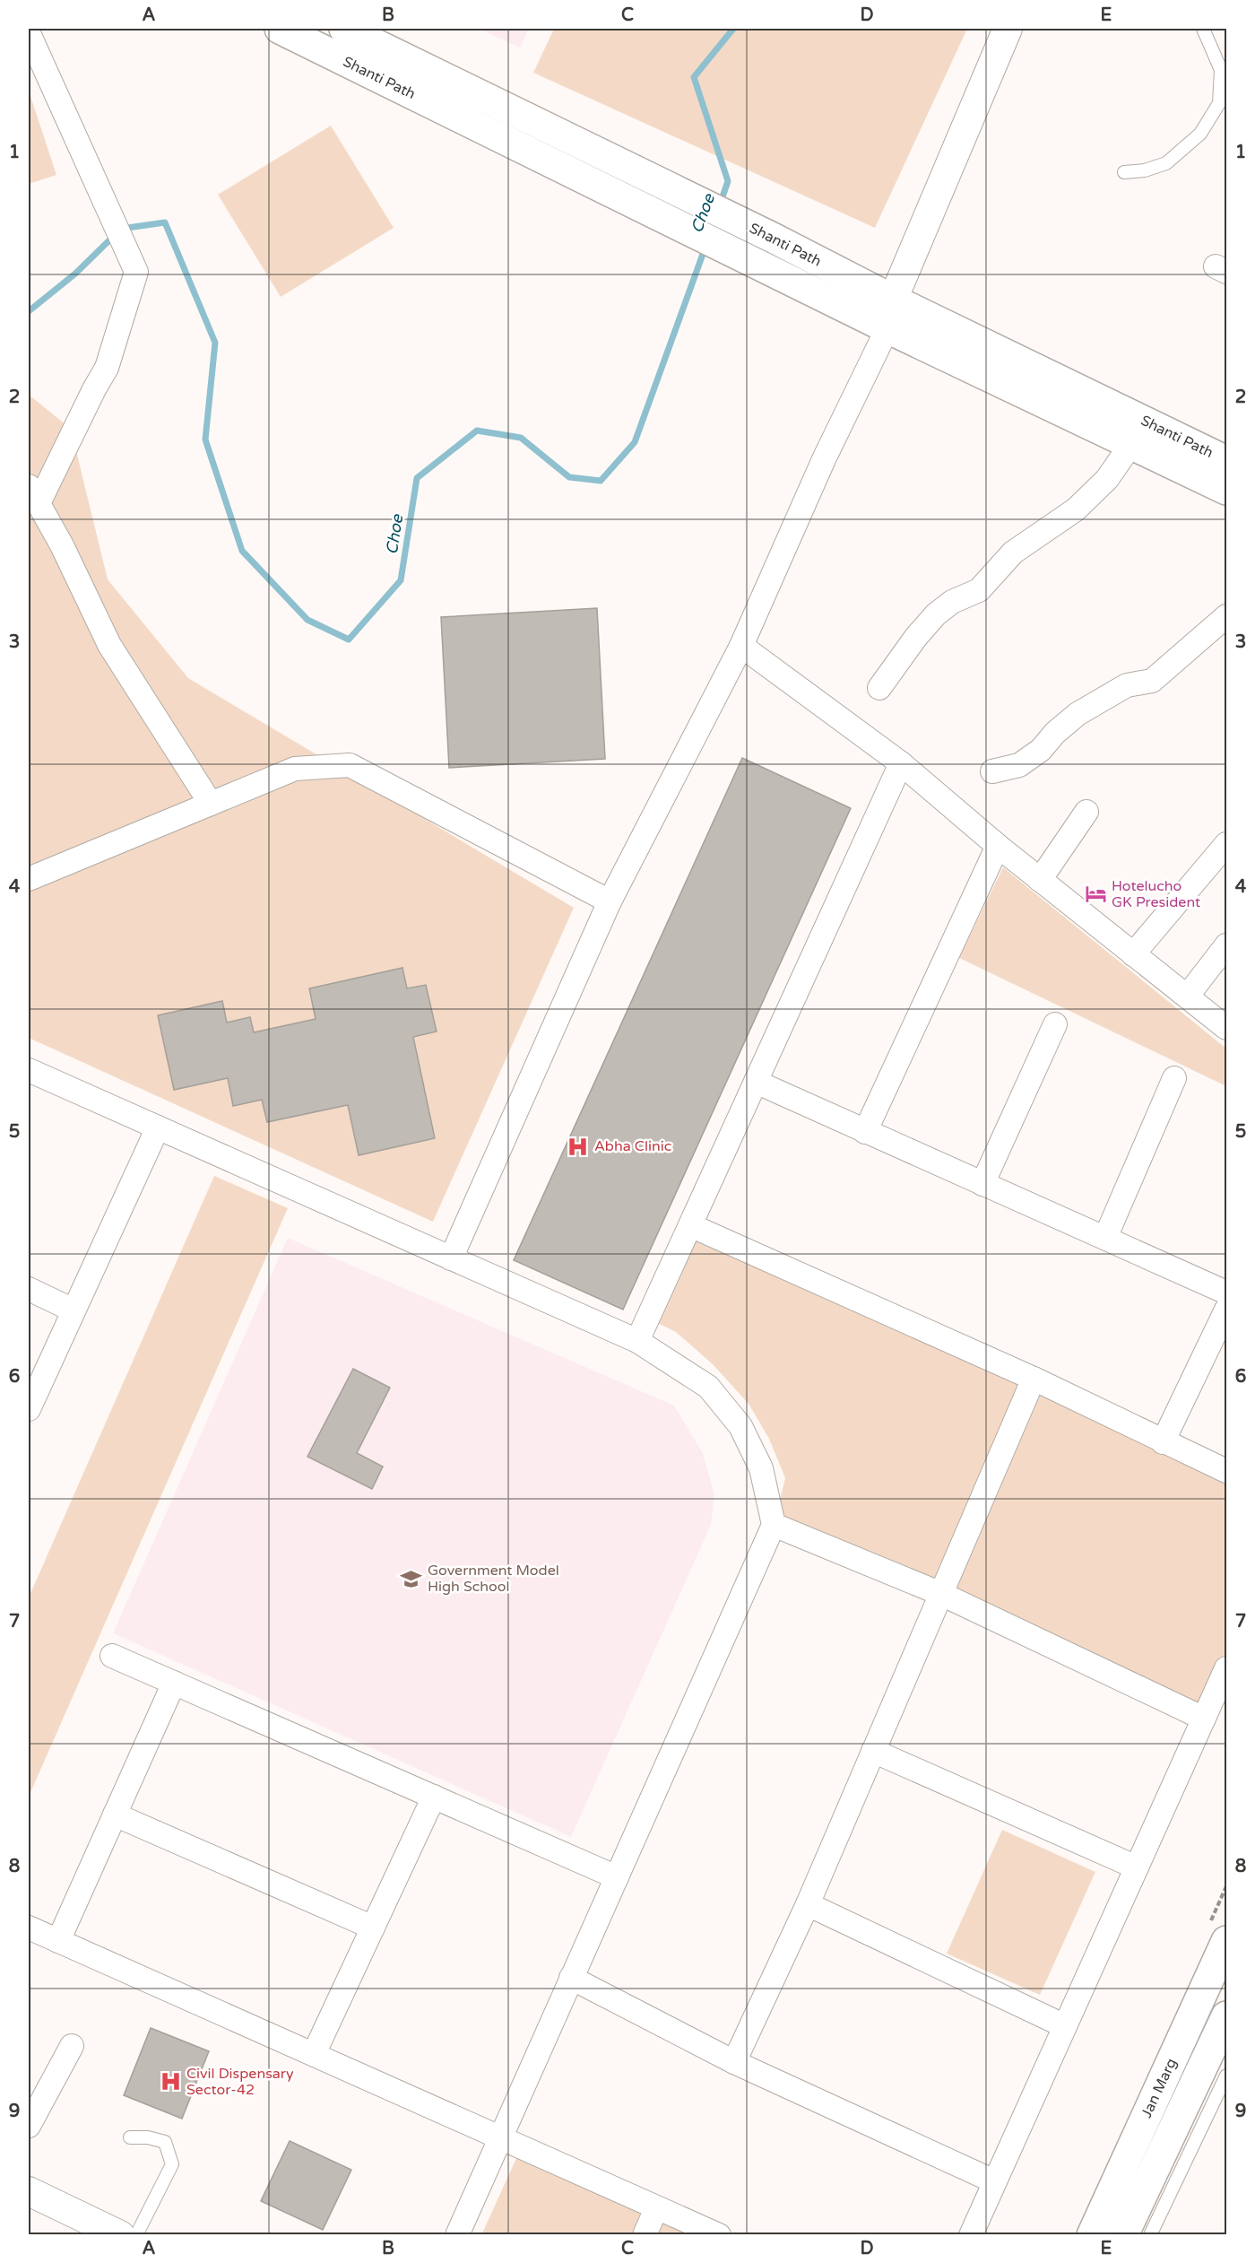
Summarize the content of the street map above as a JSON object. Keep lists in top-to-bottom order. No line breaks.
{"streets":{"main road":["Shanti Path","Jan Marg"]},"water":["Choe"],"places":{"hotel":["Hotelucho GK President"],"hospital":["Abha Clinic","Civil Dispensary Sector-42"],"school or university":["Government Model High School"]},"grid":{"columns":["A","B","C","D","E"],"rows":["1","2","3","4","5","6","7","8","9"]}}
